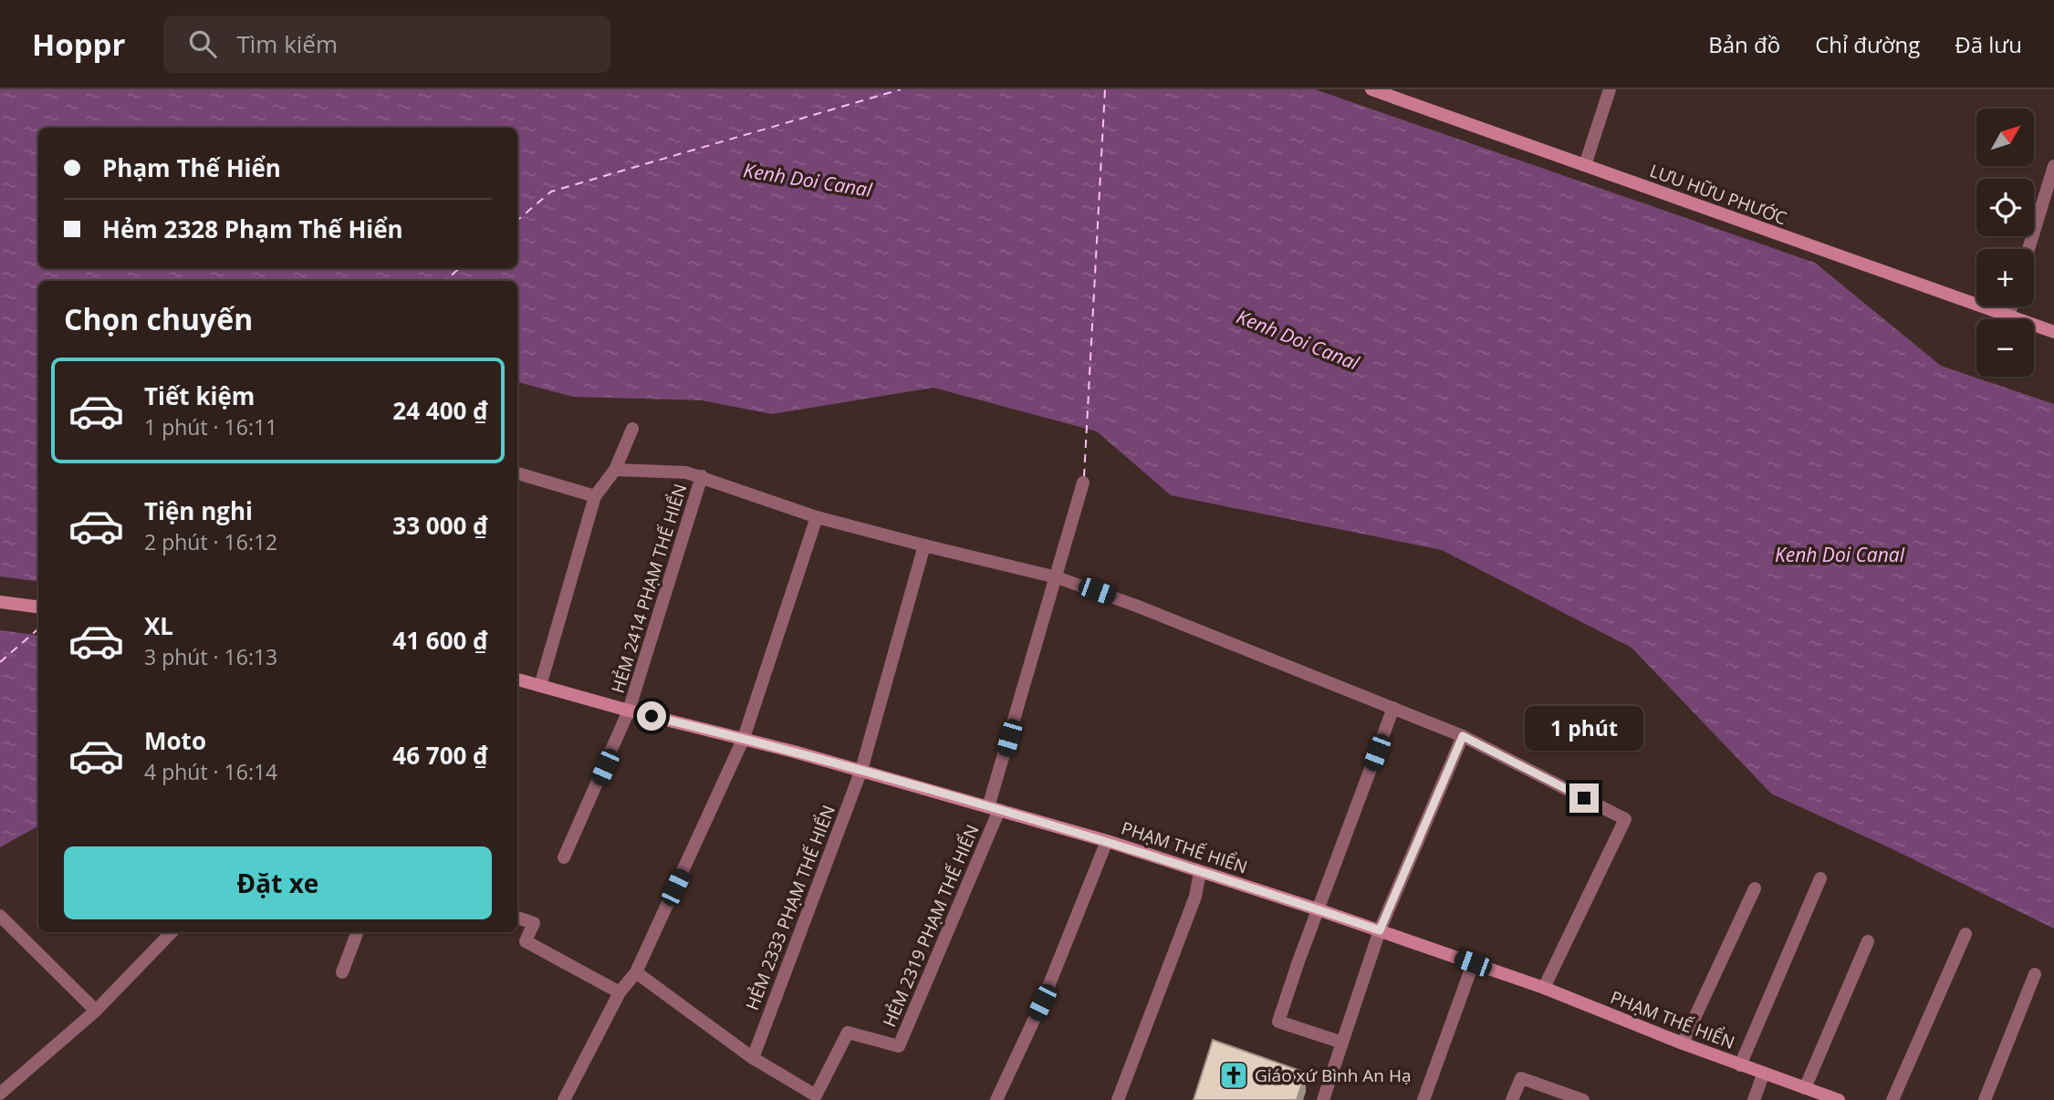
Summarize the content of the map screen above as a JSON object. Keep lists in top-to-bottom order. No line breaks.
{"streets":{"main road":["LƯU HỮU PHƯỚC","PHẠM THẾ HIỂN"],"street":["HẺM 2414 PHẠM THẾ HIỂN","HẺM 2333 PHẠM THẾ HIỂN","HẺM 2319 PHẠM THẾ HIỂN"]},"crossings":[["HẺM 2414 PHẠM THẾ HIỂN","PHẠM THẾ HIỂN"],["PHẠM THẾ HIỂN","HẺM 2333 PHẠM THẾ HIỂN"],["PHẠM THẾ HIỂN","HẺM 2319 PHẠM THẾ HIỂN"],["HẺM 2333 PHẠM THẾ HIỂN","HẺM 2319 PHẠM THẾ HIỂN"]],"water":["Kenh Doi Canal"],"places":{"church":["Giáo xứ Bình An Hạ"]},"north":"top right","page":{"header":"Hoppr","search":"Tìm kiếm","nav":["Bản đồ","Chỉ đường","Đã lưu"],"map_buttons":["+","−"],"banner":["Phạm Thế Hiển","Hẻm 2328 Phạm Thế Hiển"],"heading":"Chọn chuyến","list":[{"name":"Tiết kiệm","note":"1 phút · 16:11","value":"24 400 ₫"},{"name":"Tiện nghi","note":"2 phút · 16:12","value":"33 000 ₫"},{"name":"XL","note":"3 phút · 16:13","value":"41 600 ₫"},{"name":"Moto","note":"4 phút · 16:14","value":"46 700 ₫"}],"bubble":"1 phút","buttons":"Đặt xe"}}
